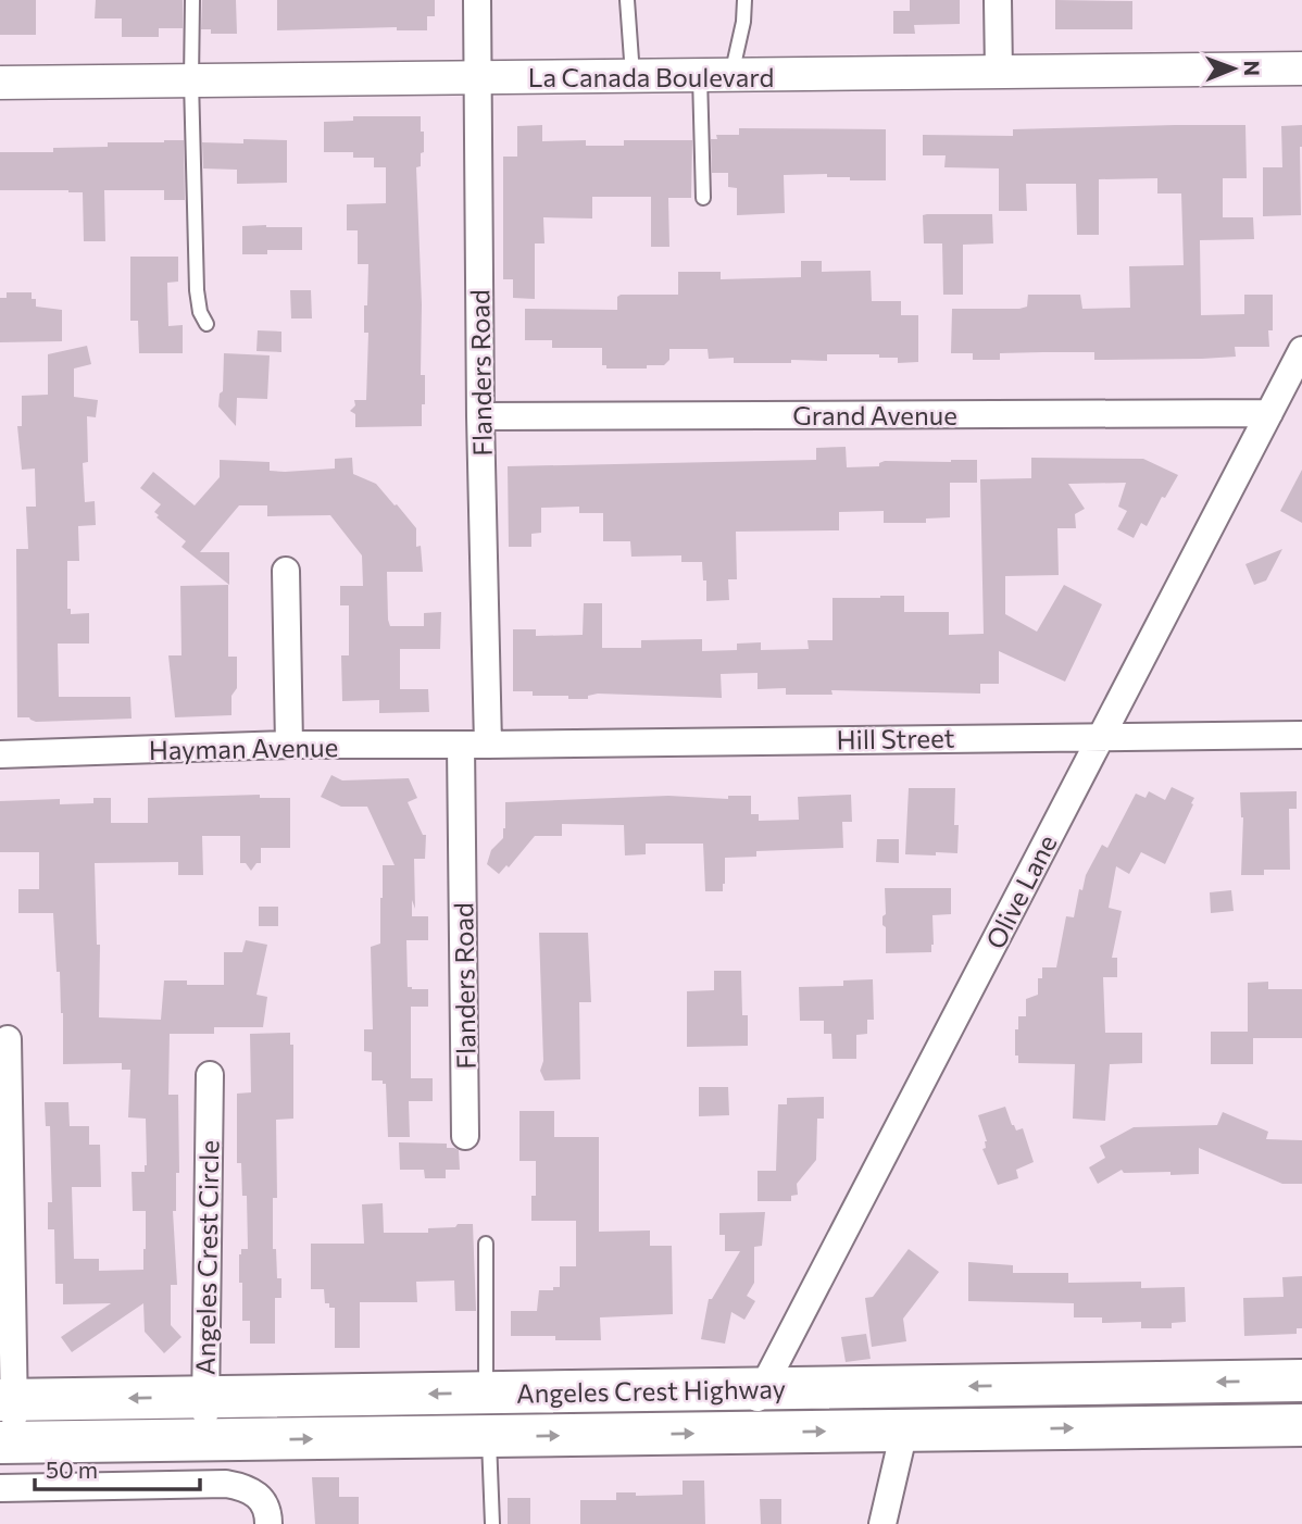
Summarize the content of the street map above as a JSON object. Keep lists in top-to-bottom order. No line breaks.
{"streets":{"main road":["Angeles Crest Highway"],"street":["La Canada Boulevard","Flanders Road","Grand Avenue","Hill Street","Hayman Avenue","Olive Lane","Angeles Crest Circle"]},"crossings":[["La Canada Boulevard","Flanders Road"],["Flanders Road","Grand Avenue"],["Flanders Road","Hill Street"],["Flanders Road","Hayman Avenue"],["Grand Avenue","Olive Lane"],["Hill Street","Hayman Avenue"],["Hill Street","Olive Lane"],["Olive Lane","Angeles Crest Highway"],["Angeles Crest Circle","Angeles Crest Highway"]],"scale_bar":"50 m","north":"right"}
